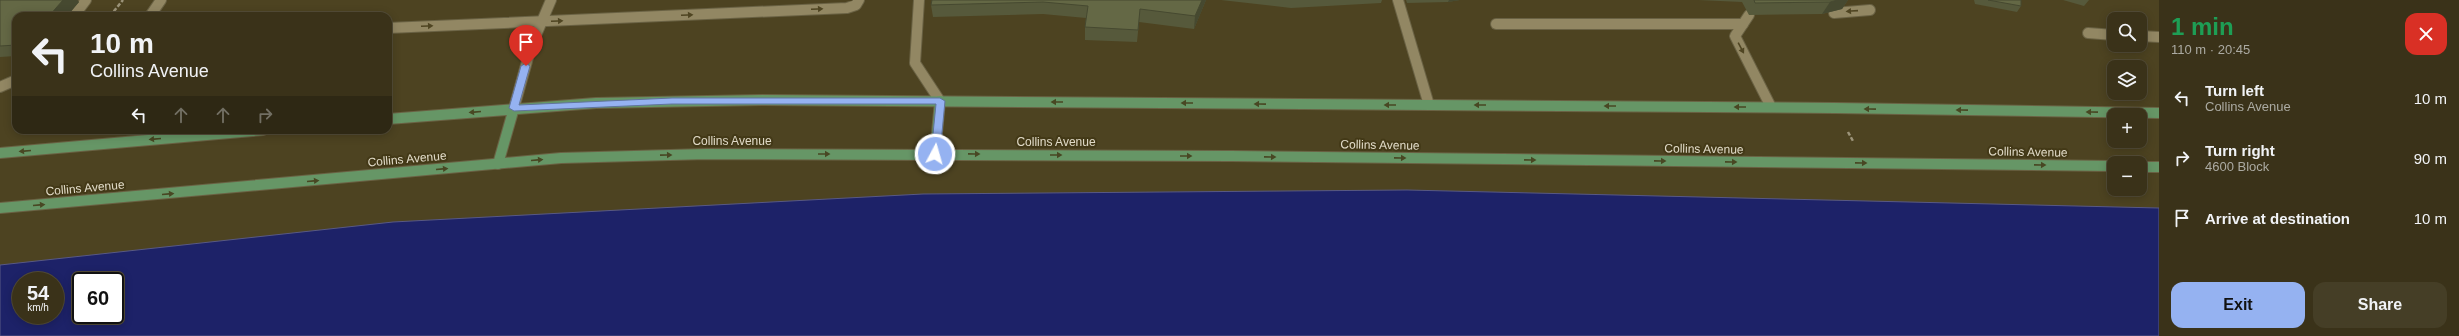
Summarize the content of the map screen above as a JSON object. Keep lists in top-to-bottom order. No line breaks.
{"streets":{"main road":["Collins Avenue"]},"page":{"heading":["1 min","110 m · 20:45"],"map_buttons":["+","−"],"turn":["10 m","Collins Avenue"],"list":[{"name":"Turn left","note":"Collins Avenue","value":"10 m"},{"name":"Turn right","note":"4600 Block","value":"90 m"},{"name":"Arrive at destination","value":"10 m"}],"speed":"54 km/h","limit":"60","buttons":["Exit","Share"]}}
